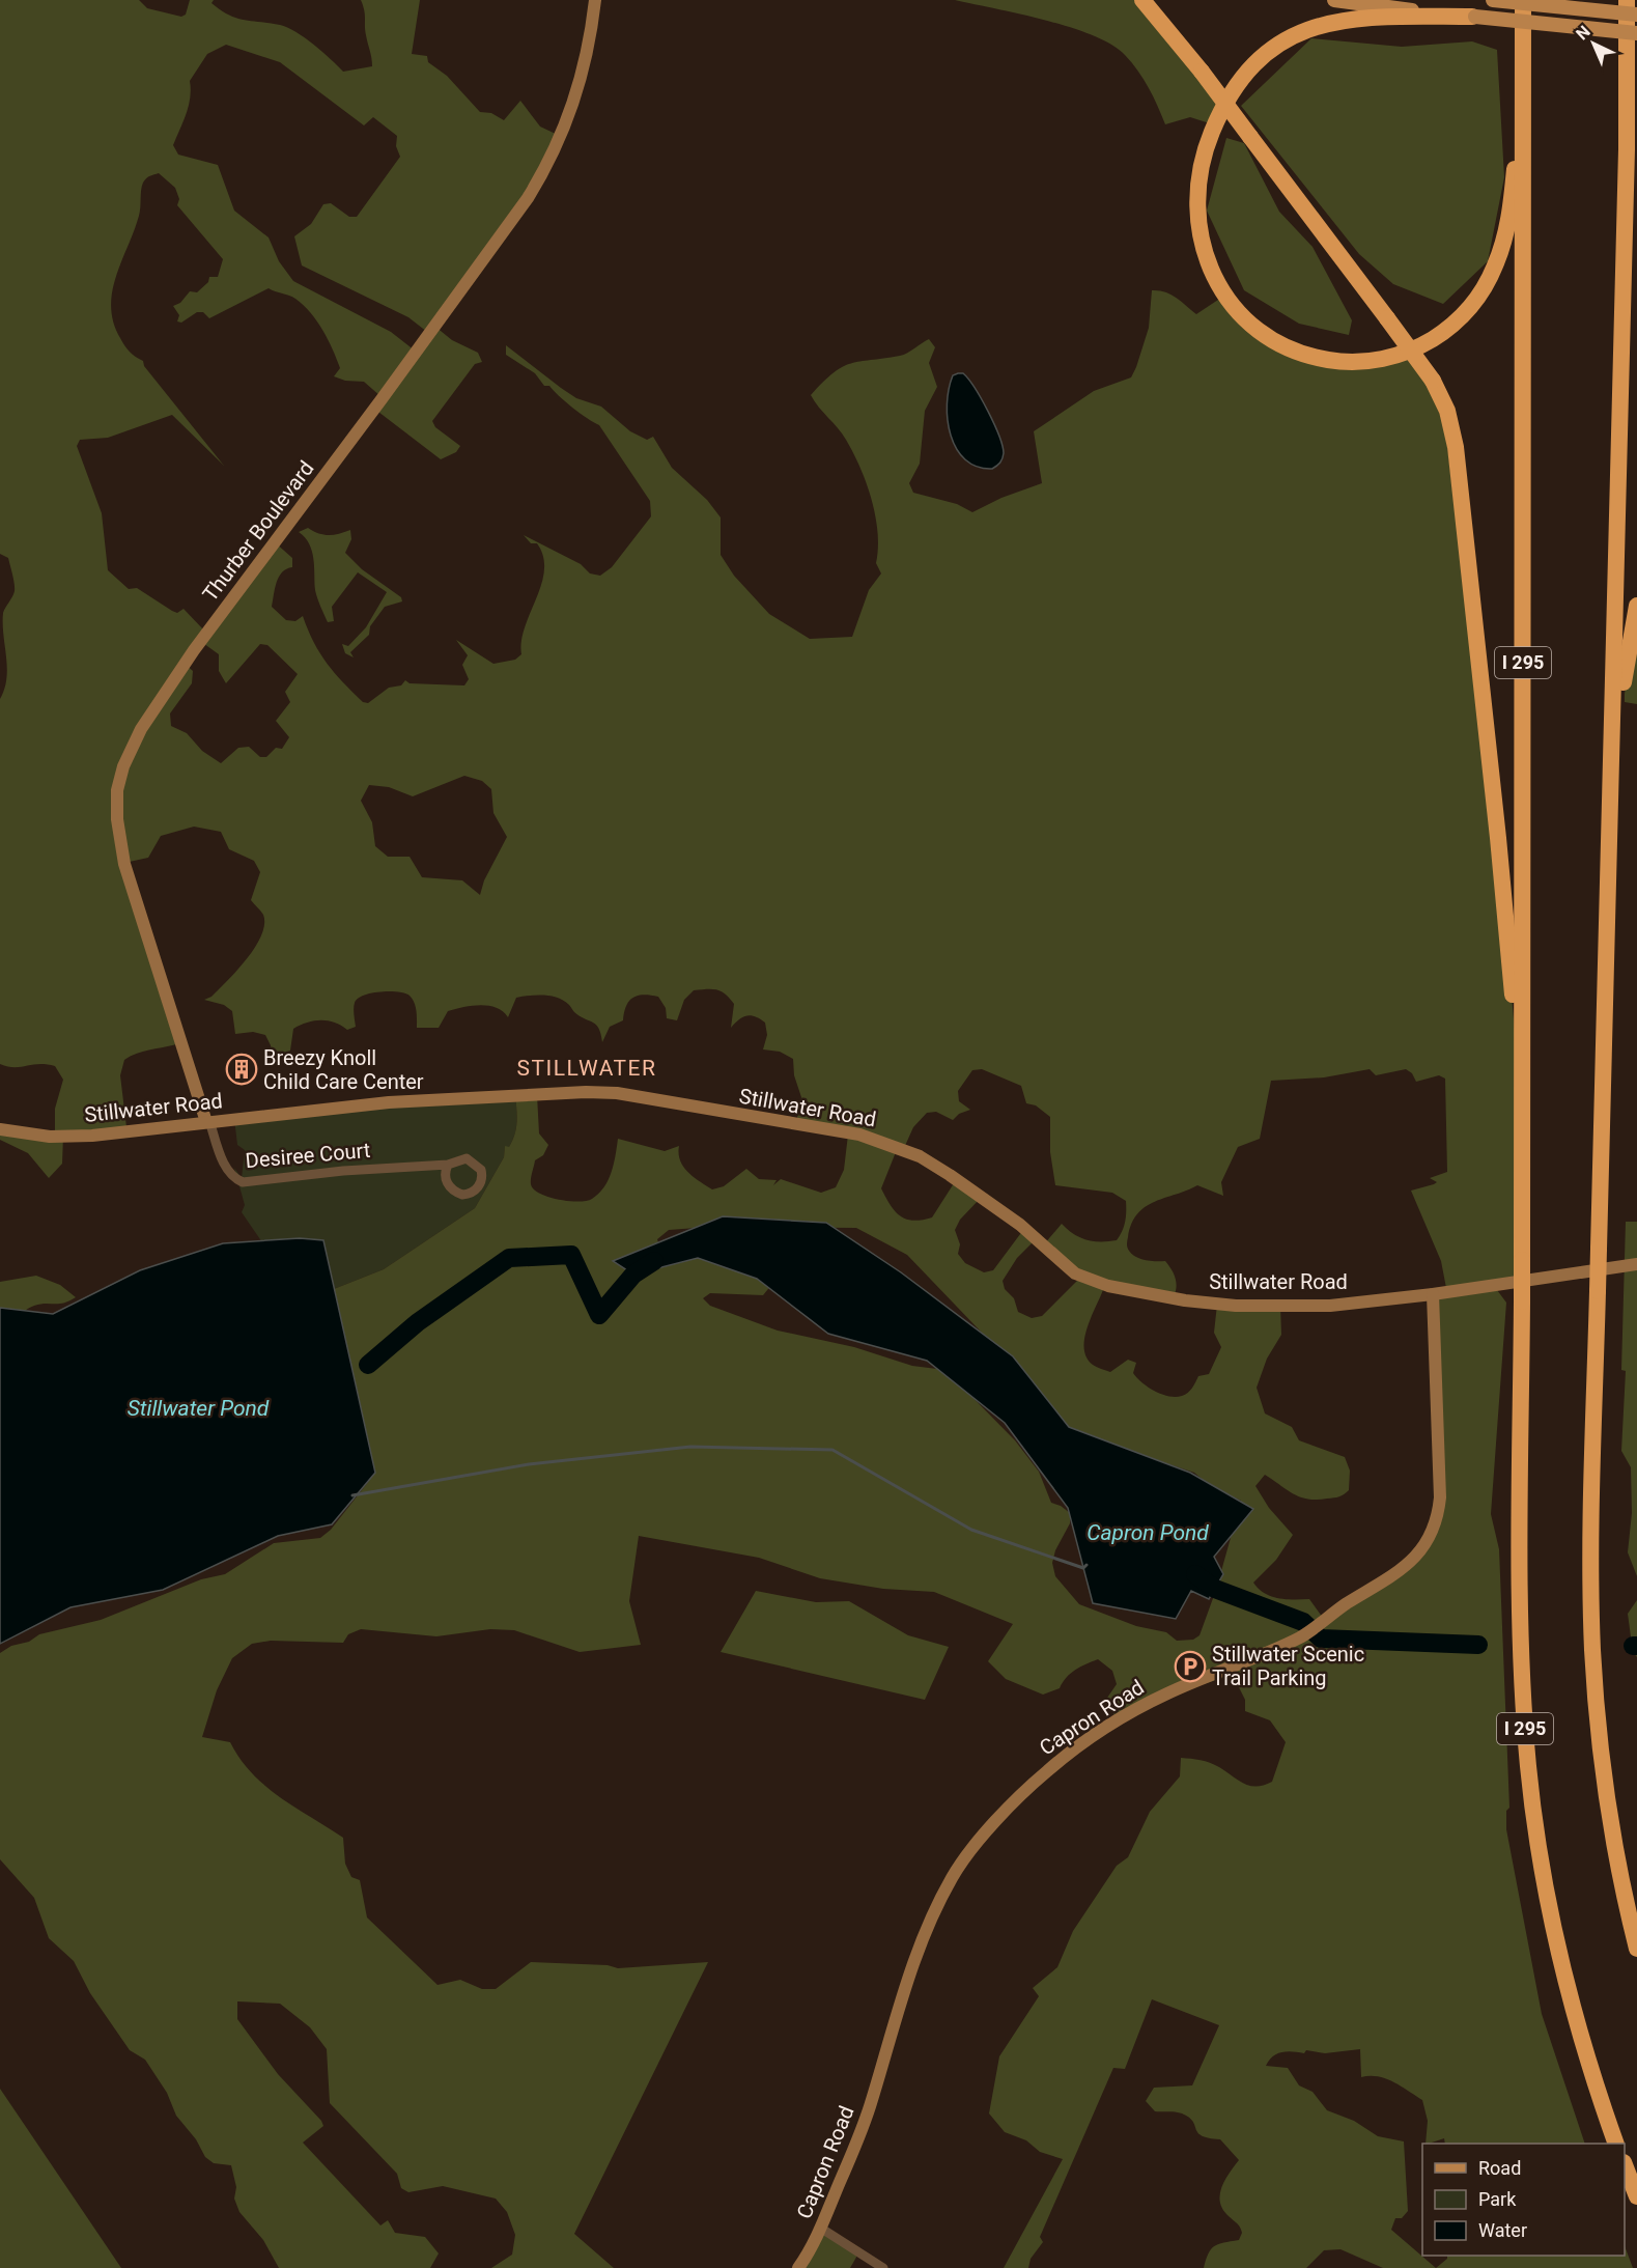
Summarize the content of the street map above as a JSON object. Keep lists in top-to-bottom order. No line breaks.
{"streets":{"highway":["I 295"],"street":["Thurber Boulevard","Stillwater Road","Desiree Court","Capron Road"]},"crossings":[["Thurber Boulevard","Stillwater Road"],["Thurber Boulevard","Desiree Court"],["Stillwater Road","Desiree Court"],["Stillwater Road","Capron Road"]],"districts":["STILLWATER"],"water":["Stillwater Pond","Capron Pond"],"places":{"building":["Breezy Knoll Child Care Center"],"parking":["Stillwater Scenic Trail Parking"]},"legend":["Road","Park","Water"],"north":"top left"}
